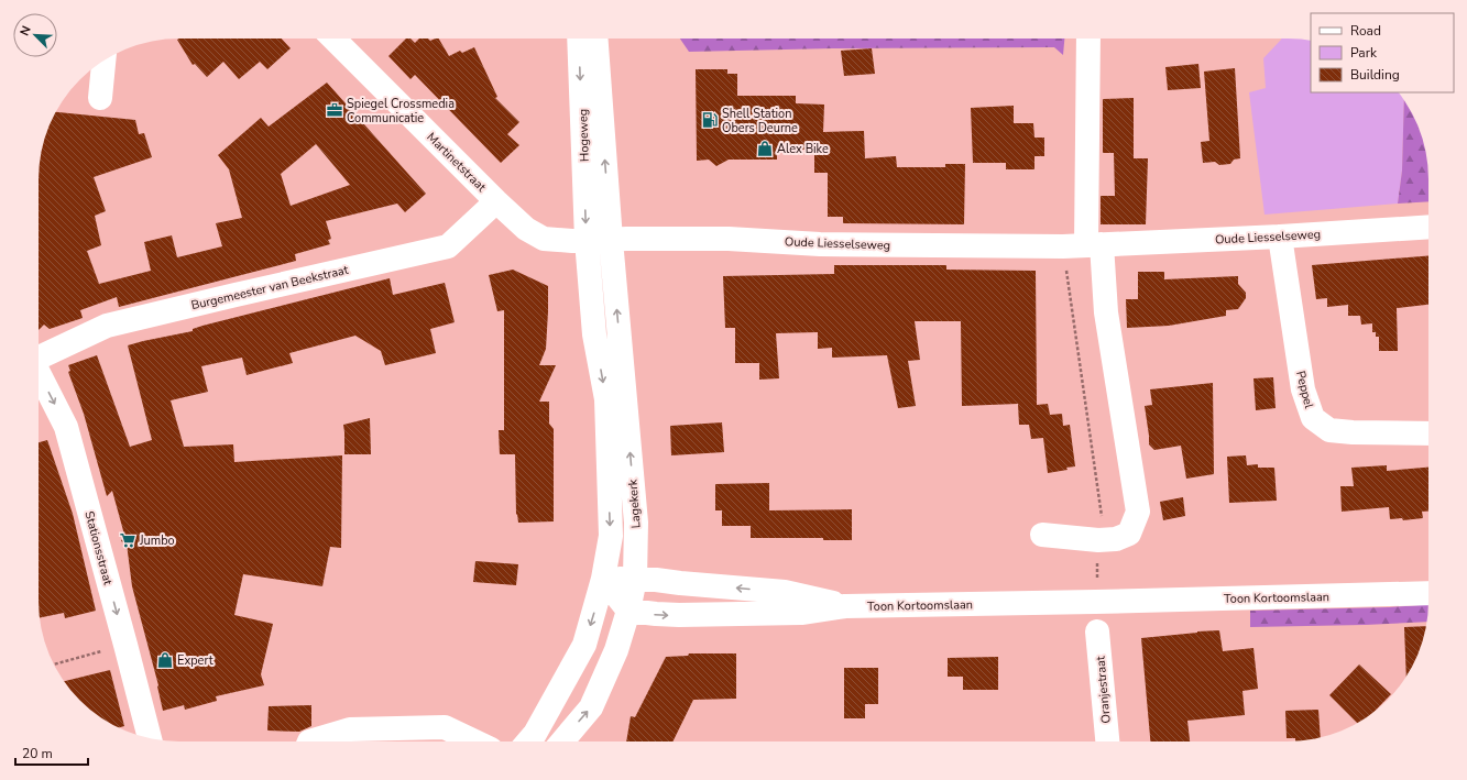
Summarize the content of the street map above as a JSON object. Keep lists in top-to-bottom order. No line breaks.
{"streets":{"street":["Hogeweg","Martinetstraat","Oude Liesselseweg","Burgemeester van Beekstraat","Peppel","Lagekerk","Stationsstraat","Toon Kortoomslaan","Oranjestraat"]},"crossings":[["Hogeweg","Martinetstraat"],["Hogeweg","Oude Liesselseweg"],["Hogeweg","Lagekerk"],["Martinetstraat","Oude Liesselseweg"],["Martinetstraat","Burgemeester van Beekstraat"],["Martinetstraat","Lagekerk"],["Oude Liesselseweg","Peppel"],["Oude Liesselseweg","Lagekerk"],["Lagekerk","Toon Kortoomslaan"]],"one_way":["Stationsstraat"],"places":{"office":["Spiegel Crossmedia Communicatie"],"fuel station":["Shell Station Obers Deurne"],"shop":["Alex Bike","Expert"],"supermarket":["Jumbo"]},"legend":["Road","Park","Building"],"scale_bar":"20 m","north":"top left"}
